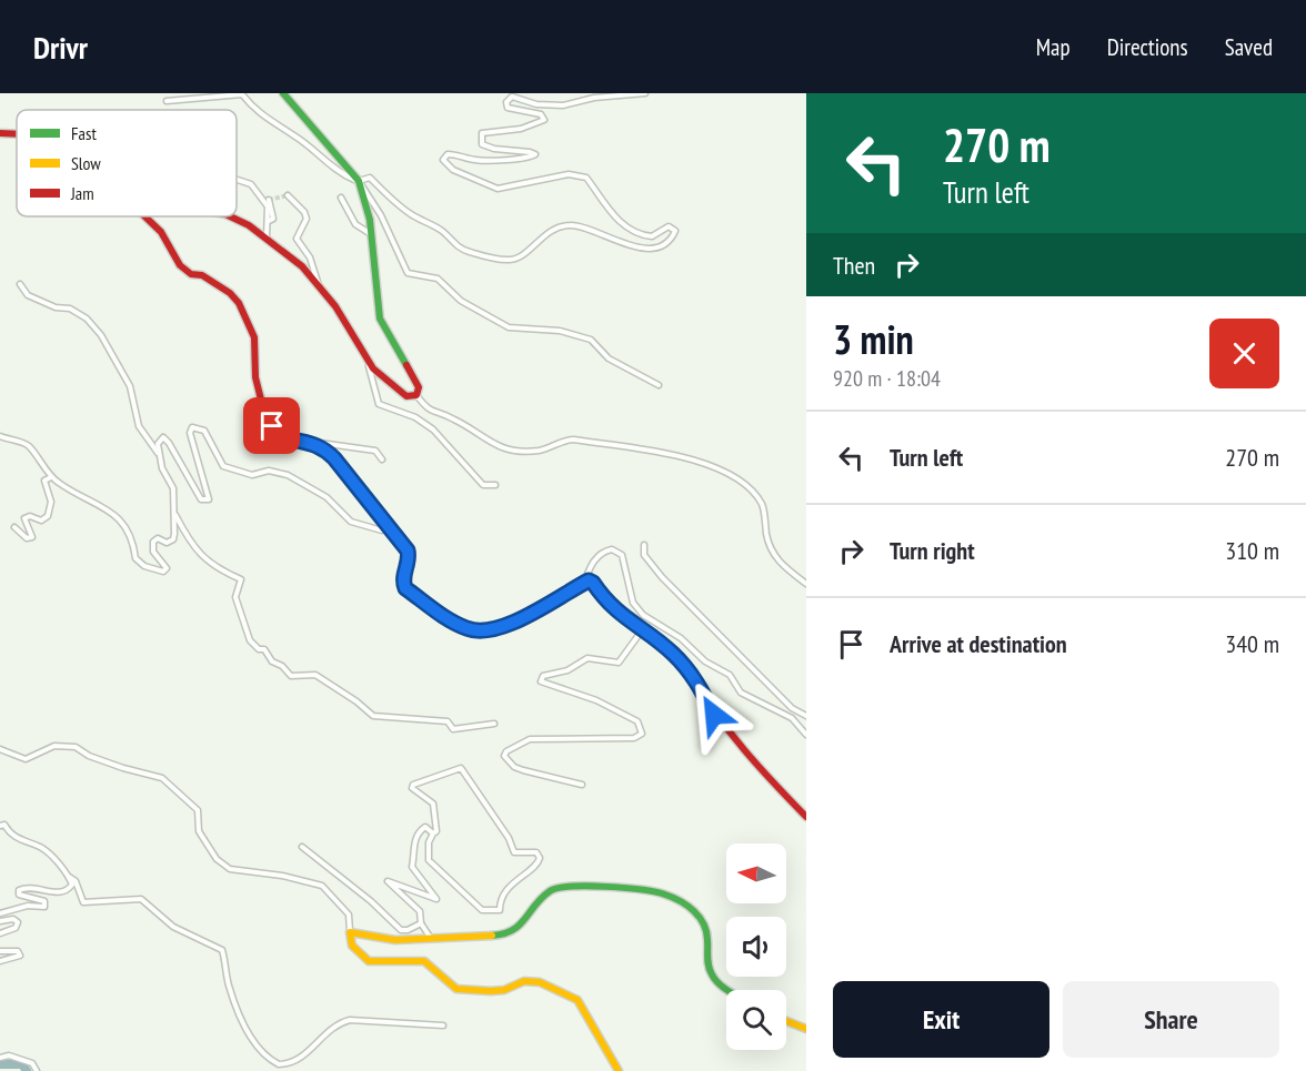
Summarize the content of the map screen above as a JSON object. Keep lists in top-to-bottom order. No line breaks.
{"legend":["Fast","Slow","Jam"],"north":"left","page":{"header":"Drivr","nav":["Map","Directions","Saved"],"turn":["270 m","Turn left"],"then":"Then","heading":["3 min","920 m · 18:04"],"list":[{"name":"Turn left","value":"270 m"},{"name":"Turn right","value":"310 m"},{"name":"Arrive at destination","value":"340 m"}],"buttons":["Exit","Share"]}}
